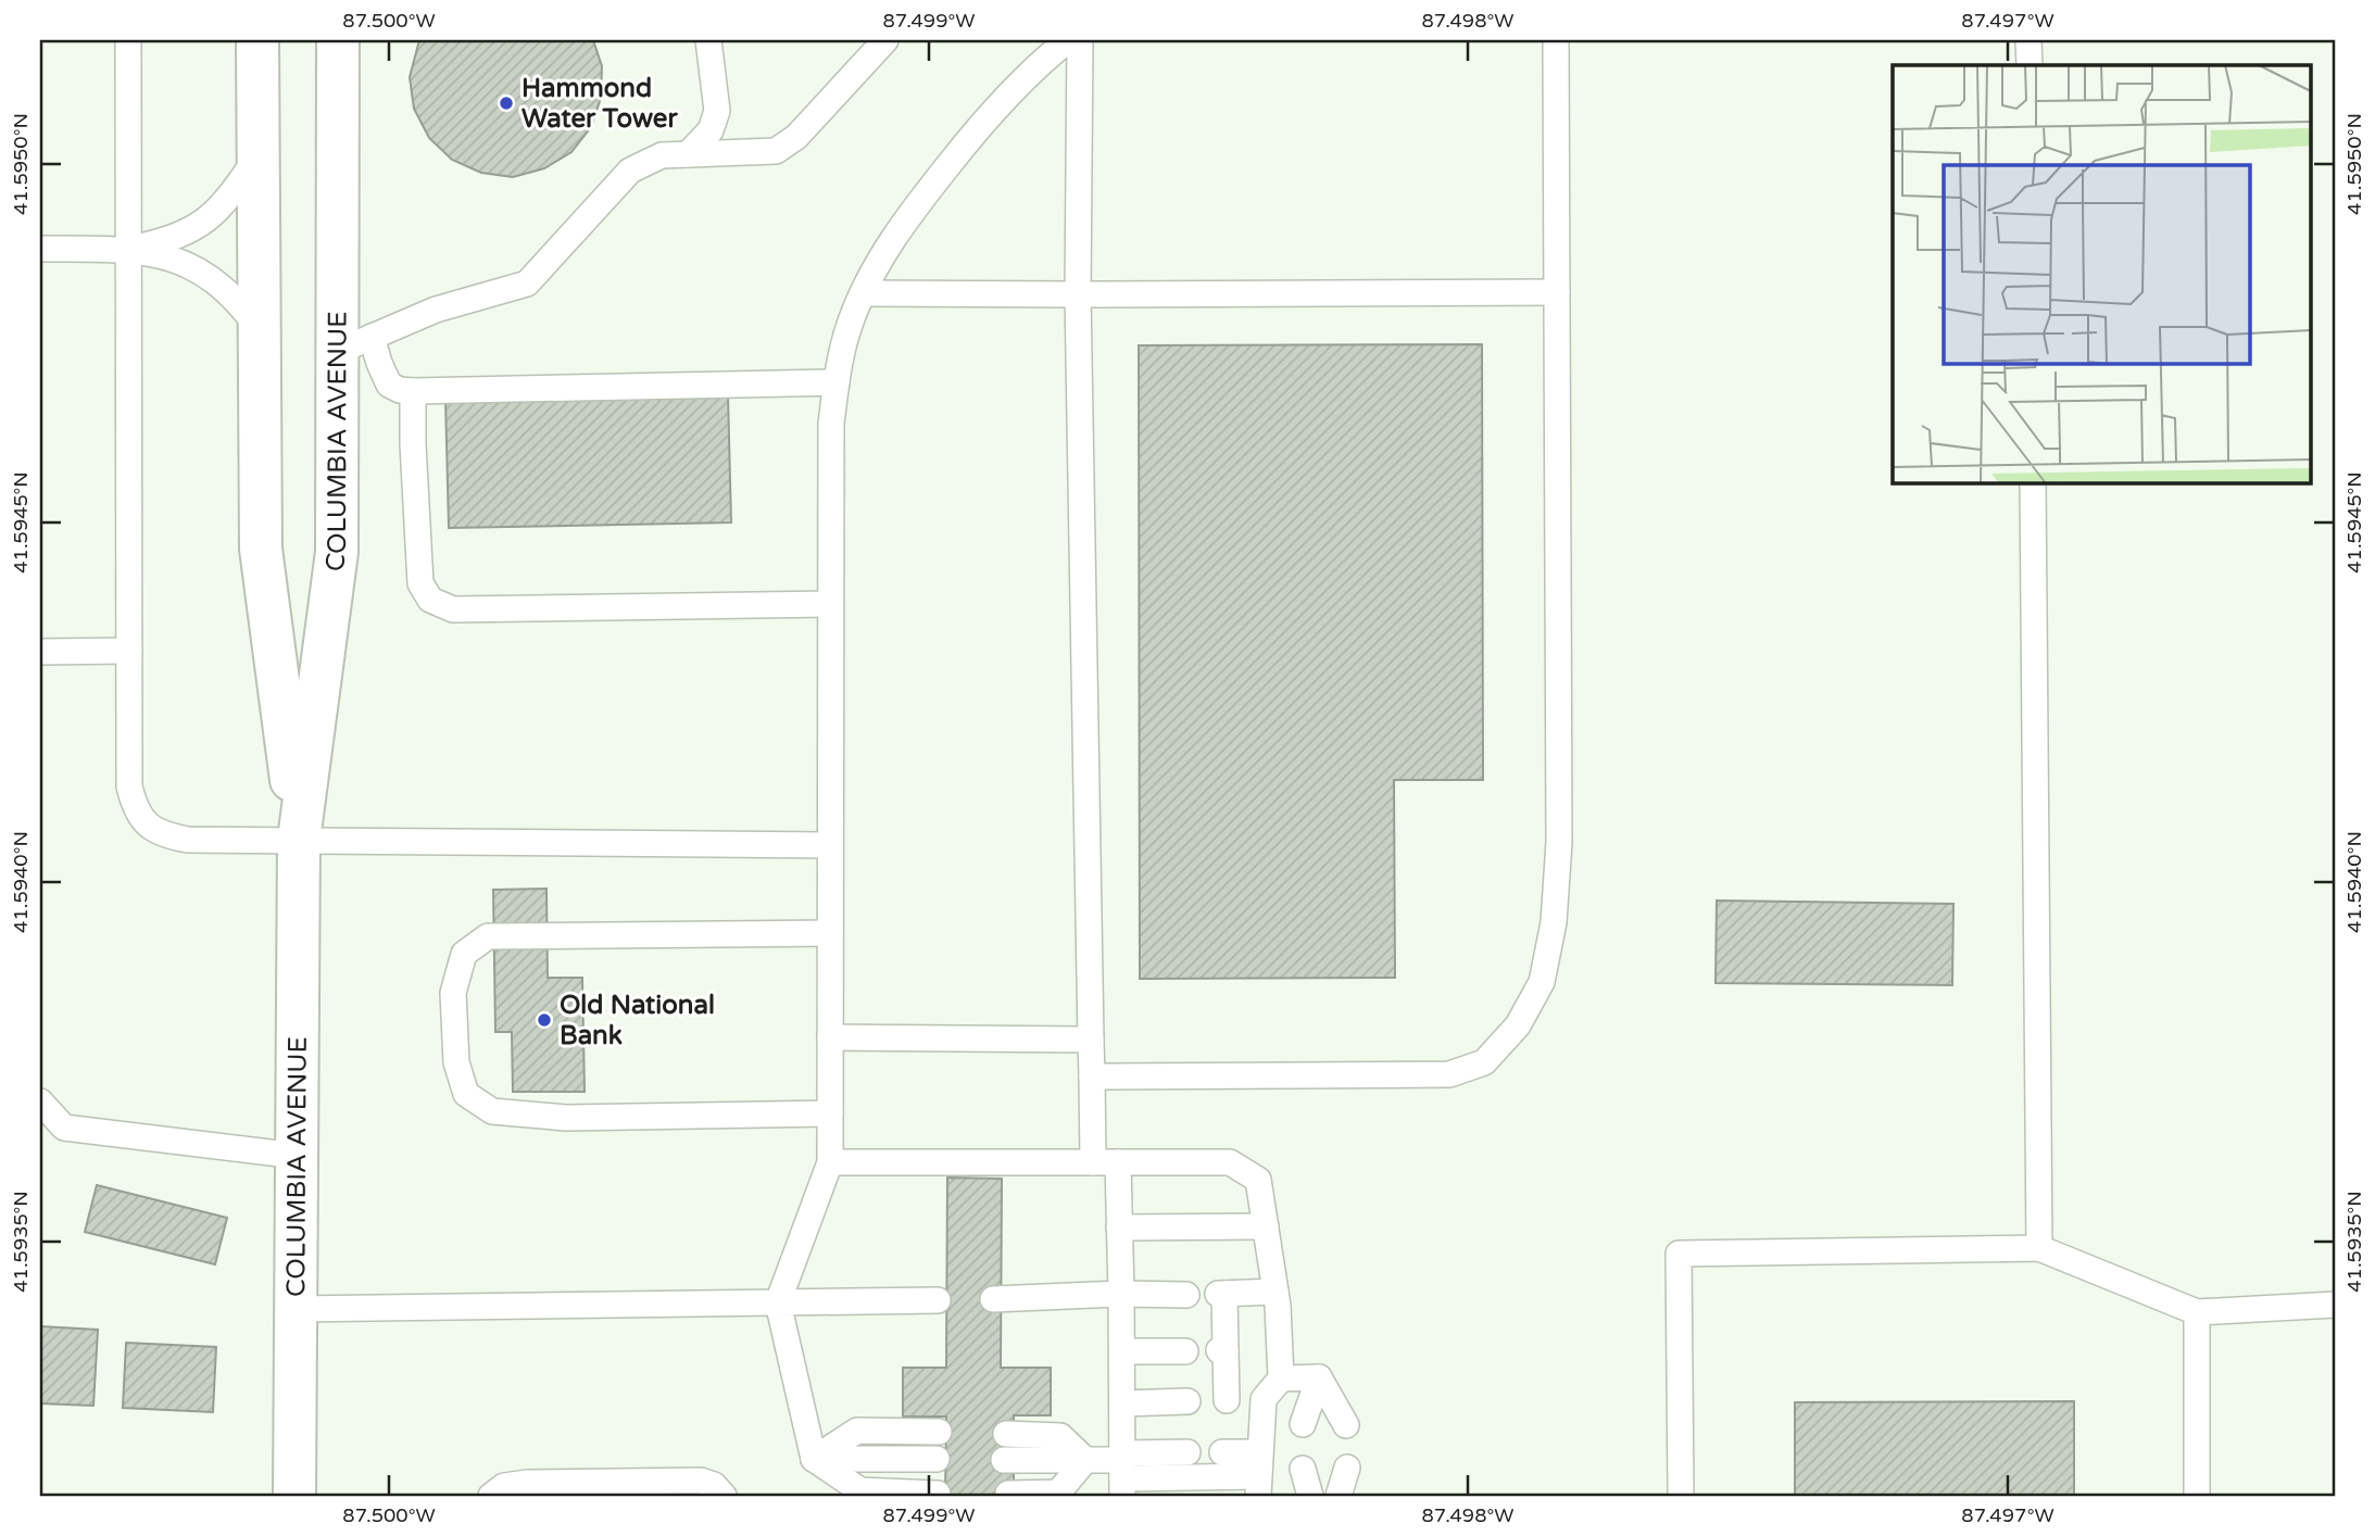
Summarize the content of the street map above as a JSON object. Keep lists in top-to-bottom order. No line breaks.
{"streets":{"street":["COLUMBIA AVENUE"]},"places":["Hammond Water Tower","Old National Bank"],"coordinates":["87.500°W","87.499°W","87.498°W","87.497°W","41.5950°N","41.5945°N","41.5940°N","41.5935°N"]}
